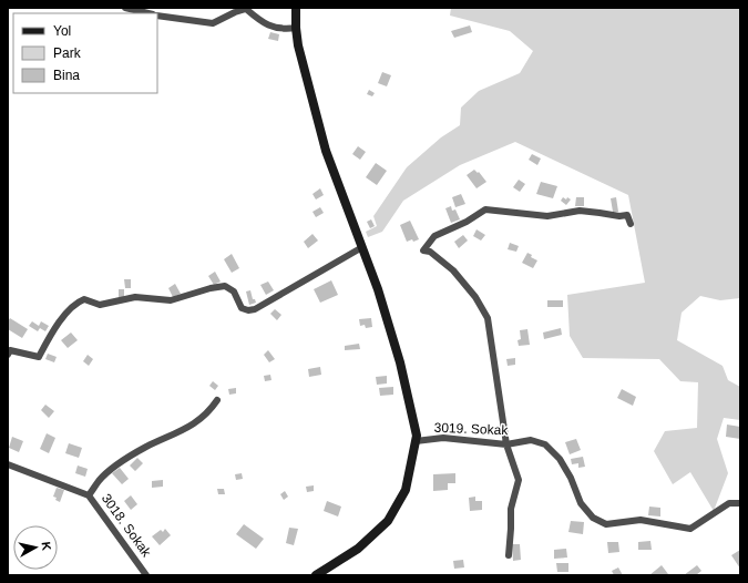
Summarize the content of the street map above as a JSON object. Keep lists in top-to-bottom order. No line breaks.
{"streets":{"street":["3019. Sokak","3018. Sokak"]},"legend":["Yol","Park","Bina"],"north":"right"}
